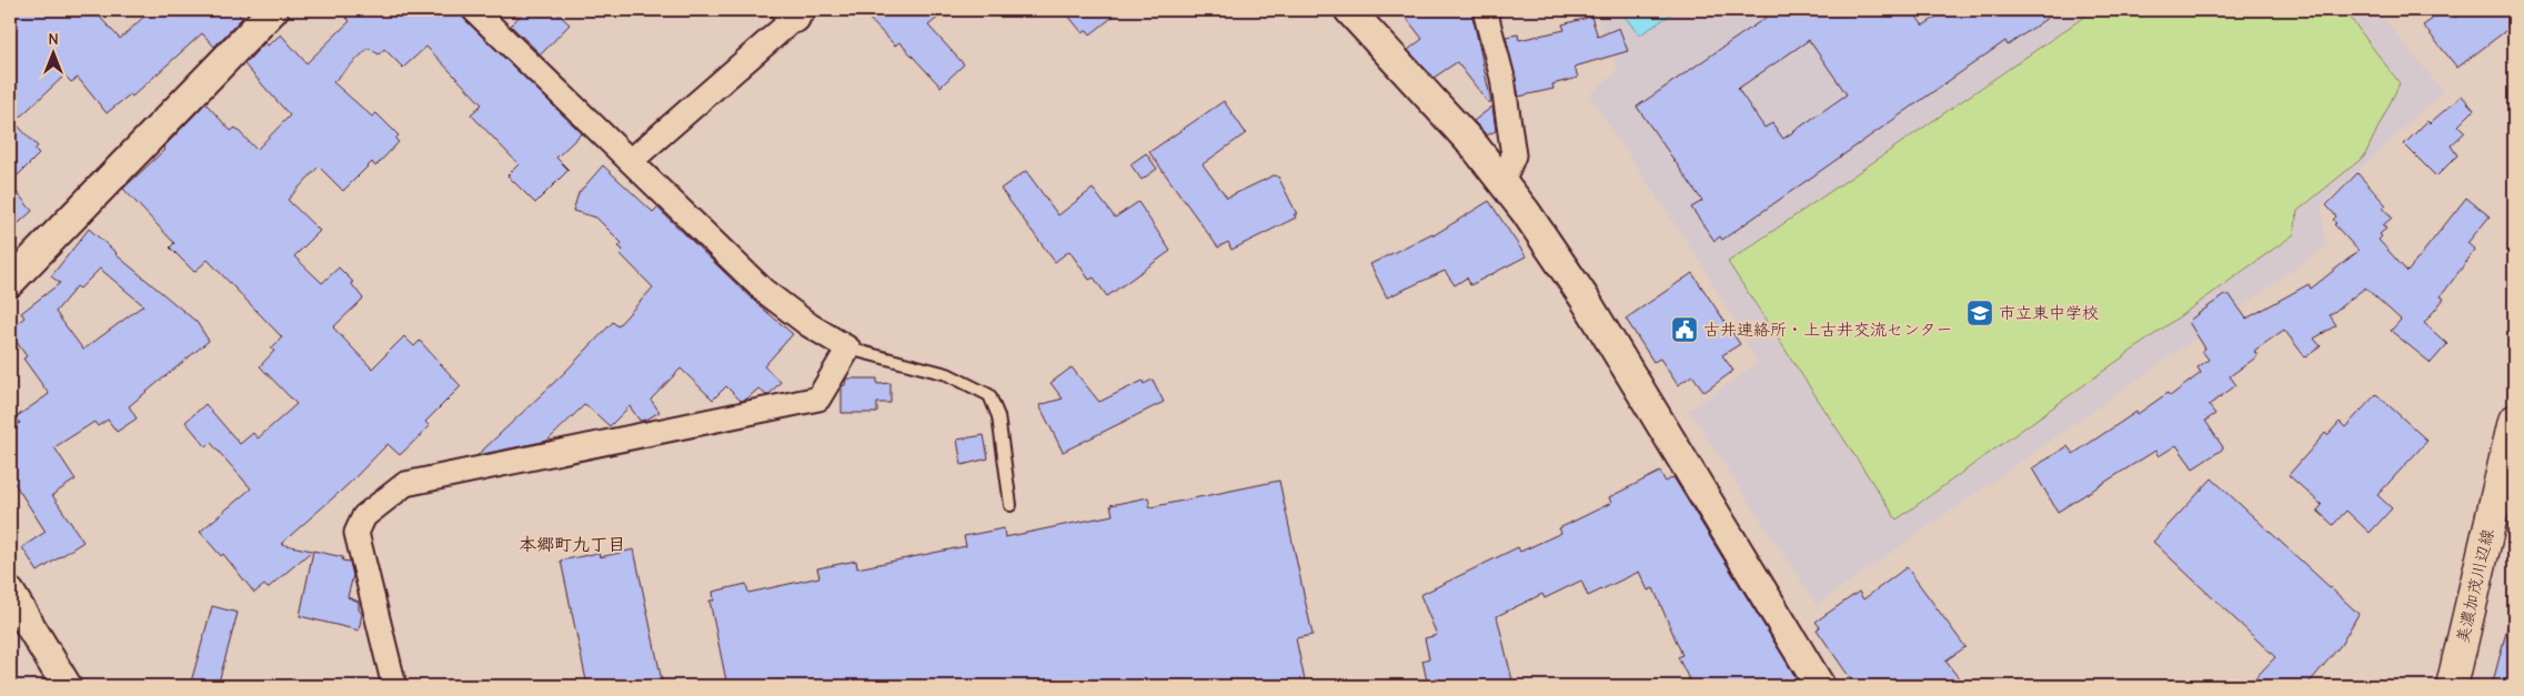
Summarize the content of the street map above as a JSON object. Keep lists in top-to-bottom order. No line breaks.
{"streets":{"main road":["美濃加茂川辺線"]},"districts":["本郷町九丁目"],"places":{"school or university":["市立東中学校"],"public building":["古井連絡所・上古井交流センター"]},"north":"top"}
